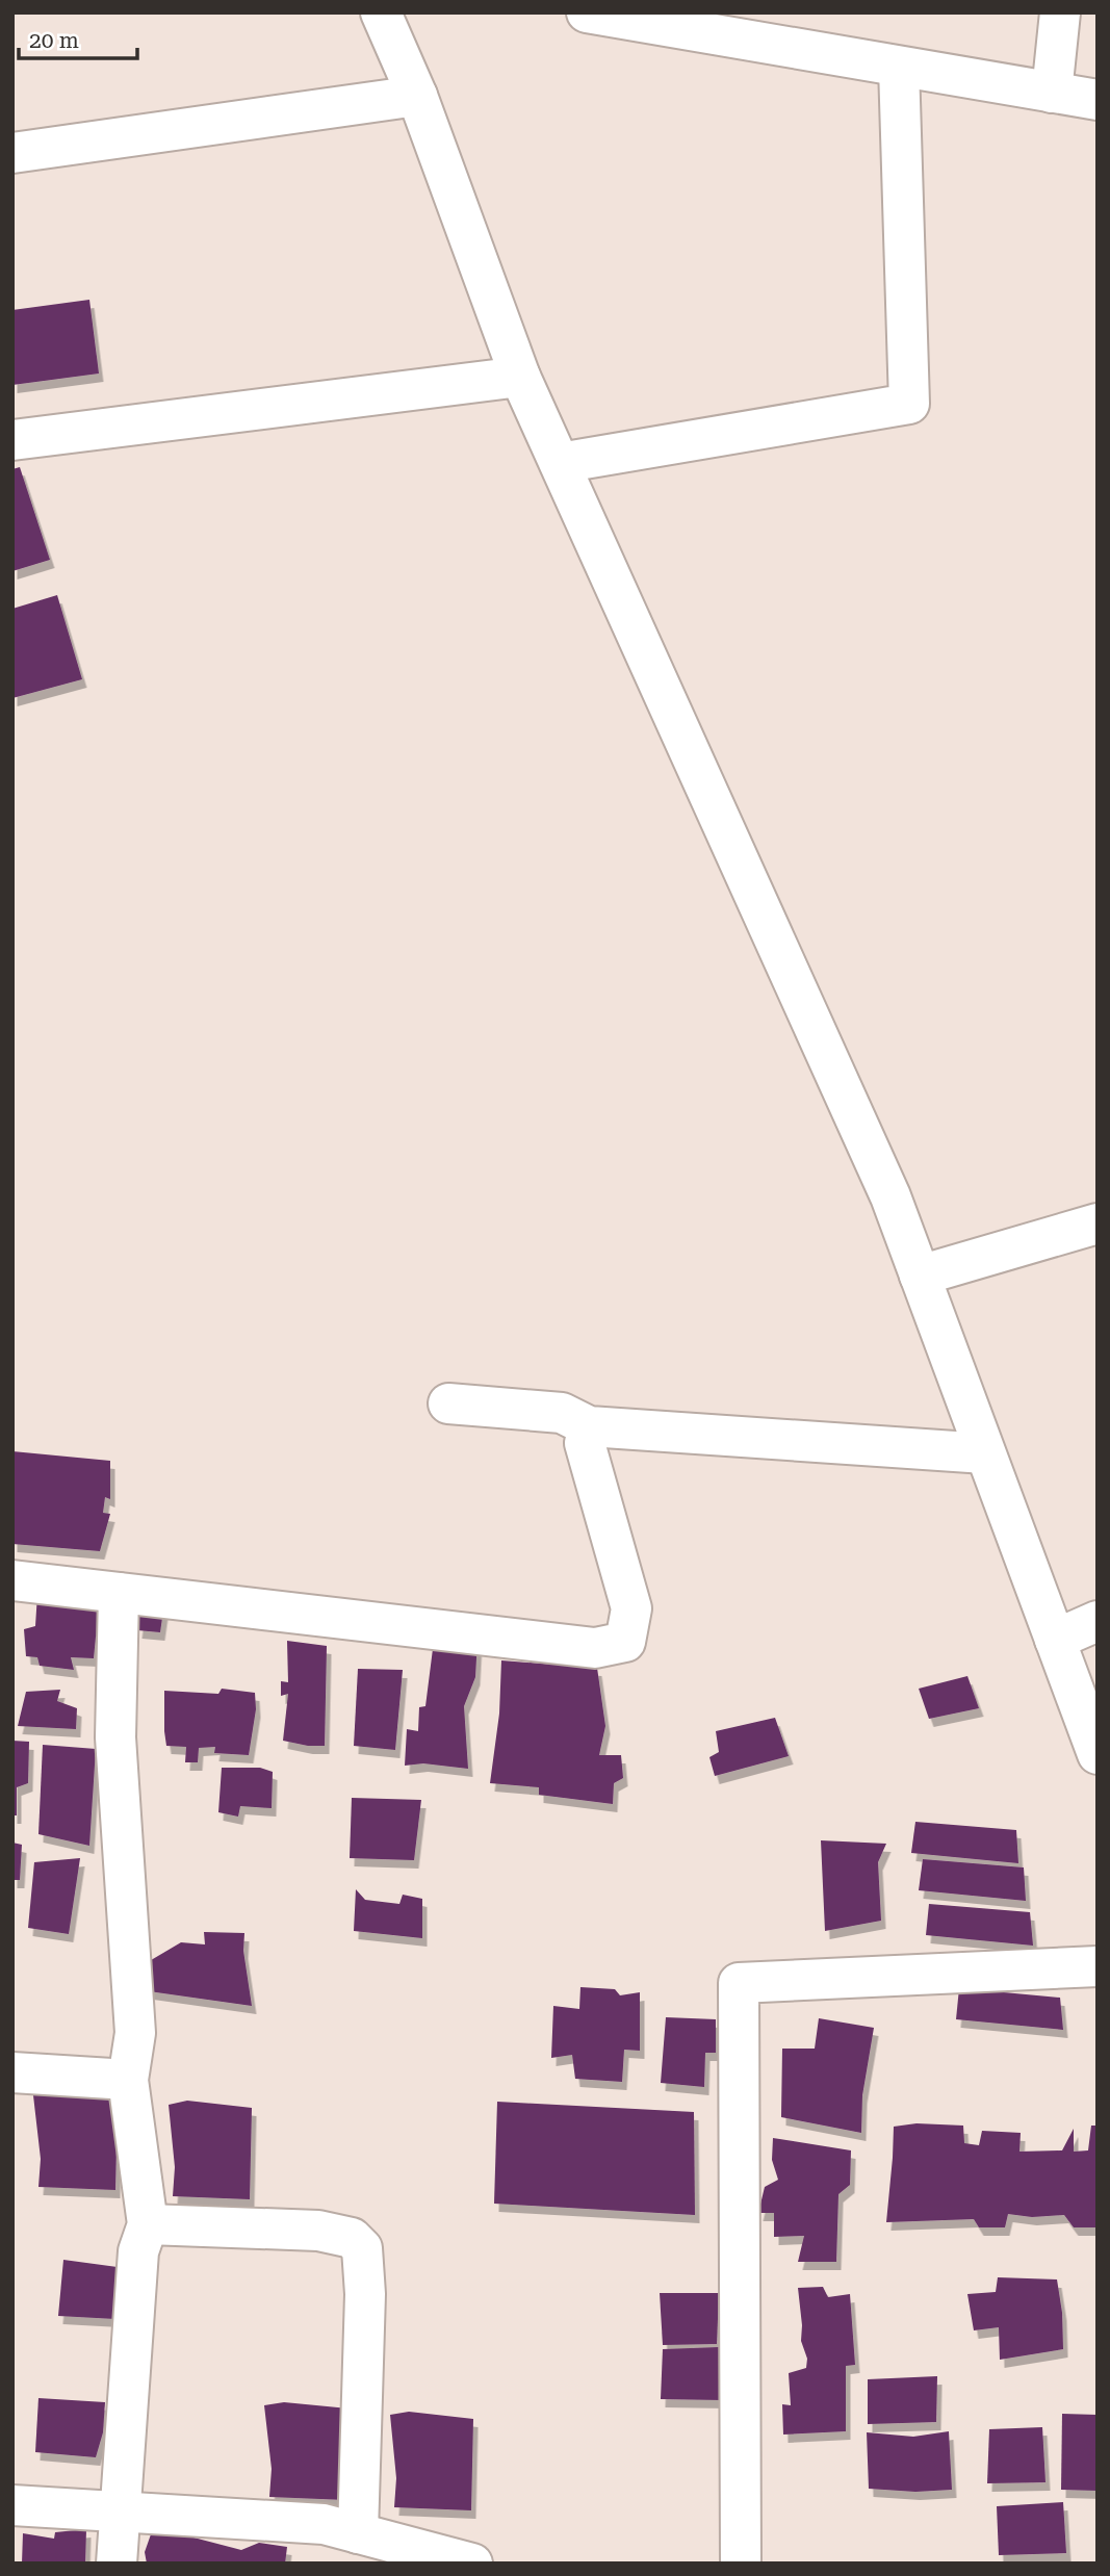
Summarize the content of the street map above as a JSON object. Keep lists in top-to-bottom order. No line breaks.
{"scale_bar":"20 m"}
